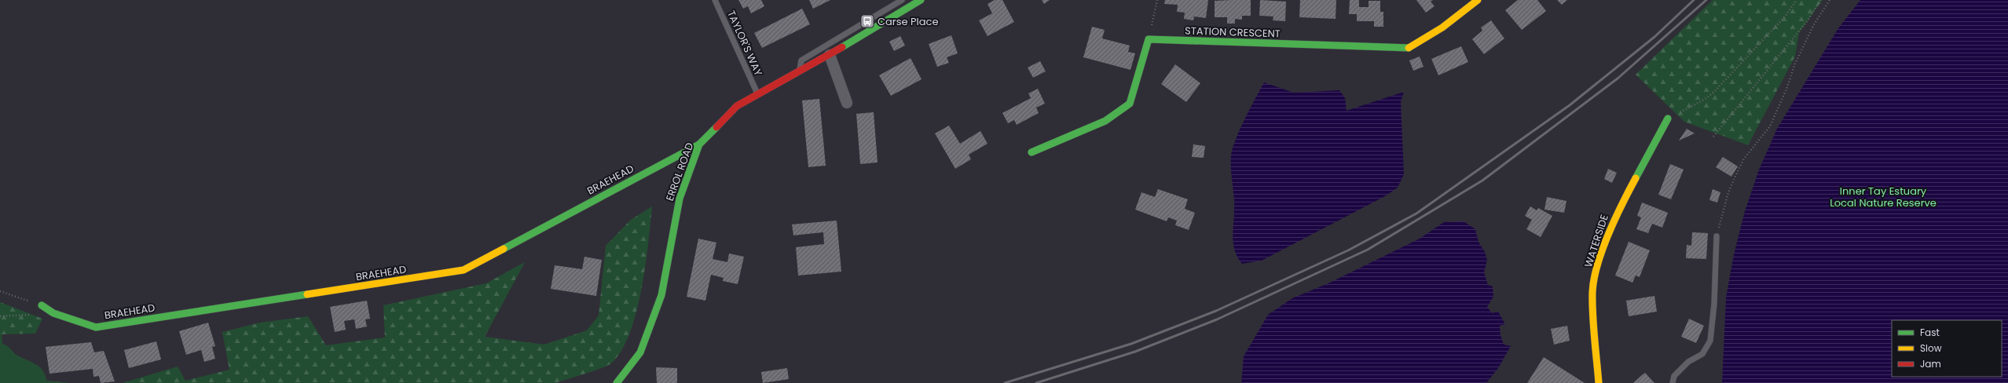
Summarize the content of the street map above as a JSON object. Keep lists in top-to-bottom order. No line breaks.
{"streets":{"street":["STATION CRESCENT","ERROL ROAD","BRAEHEAD","WATERSIDE"],"lane":["TAYLOR'S WAY"]},"crossings":[["TAYLOR'S WAY","ERROL ROAD"],["ERROL ROAD","BRAEHEAD"]],"parks":["Inner Tay Estuary Local Nature Reserve"],"places":{"bus stop":["Carse Place"]},"legend":["Fast","Slow","Jam"]}
